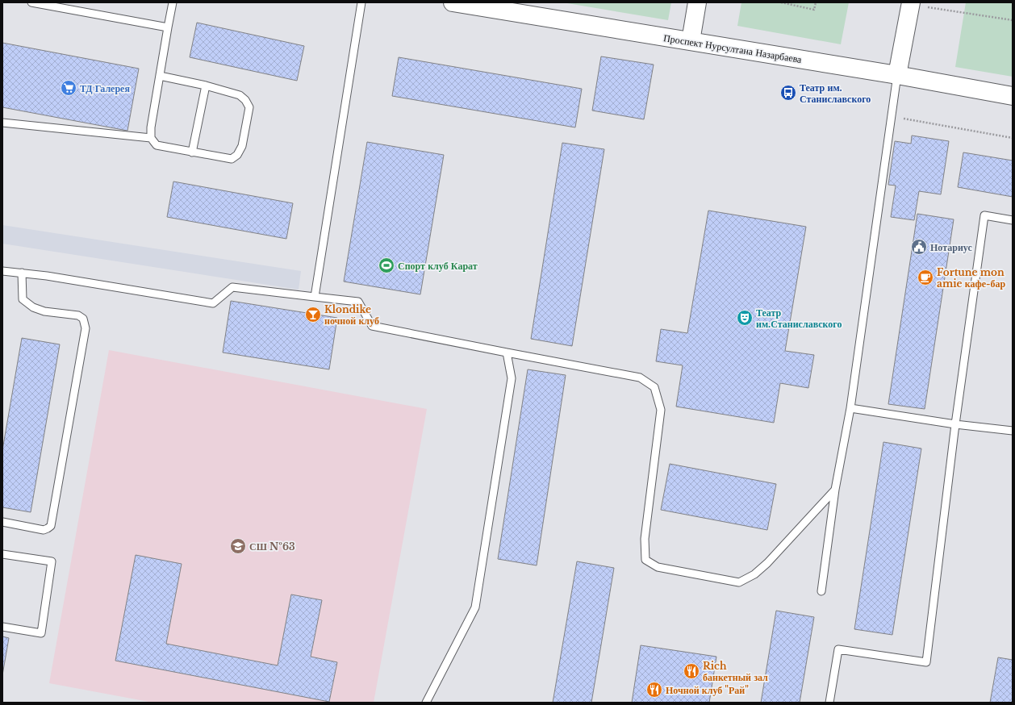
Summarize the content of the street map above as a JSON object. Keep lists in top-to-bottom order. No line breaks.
{"streets":{"main road":["Проспект Нурсултана Назарбаева"]},"places":{"supermarket":["ТД Галерея"],"bus stop":["Театр им. Станиславского"],"public building":["Нотариус"],"sports":["Спорт клуб Карат"],"cafe":["Fortune mon amie кафе-бар"],"bar":["Klondike ночной клуб"],"theatre":["Театр им.Станиславского"],"school or university":["СШ №63"],"restaurant":["Rich банкетный зал","Ночной клуб \"Рай\""]}}
